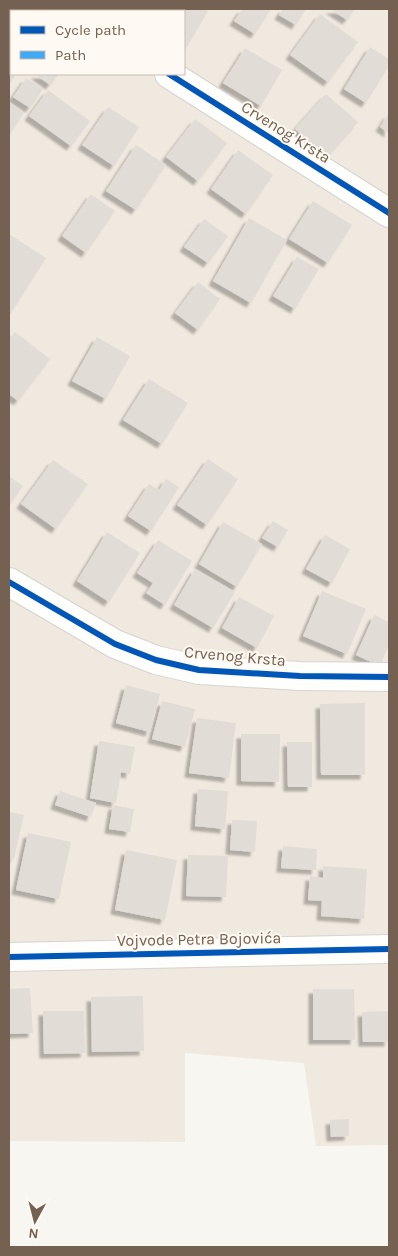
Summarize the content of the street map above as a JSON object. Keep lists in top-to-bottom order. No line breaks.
{"streets":{"street":["Crvenog Krsta","Vojvode Petra Bojovića"]},"legend":["Cycle path","Path"],"north":"bottom"}
